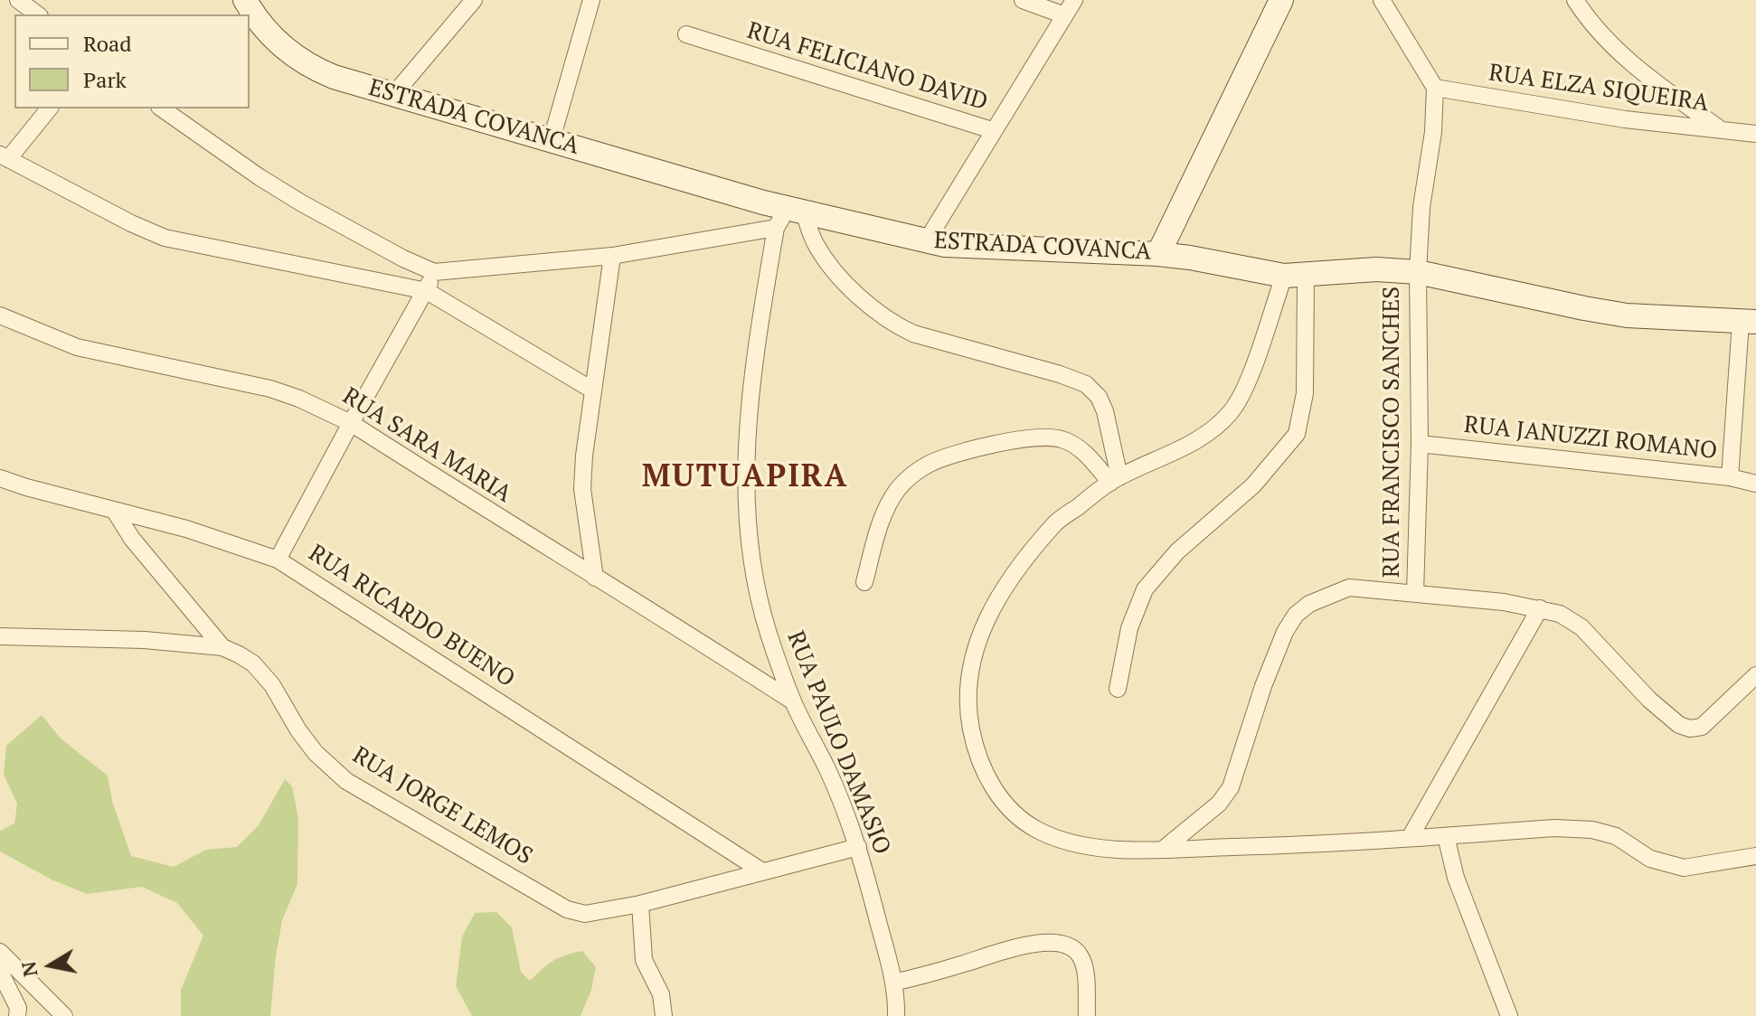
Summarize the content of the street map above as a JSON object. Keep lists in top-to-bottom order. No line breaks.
{"streets":{"street":["RUA FELICIANO DAVID","RUA ELZA SIQUEIRA","ESTRADA COVANCA","RUA FRANCISCO SANCHES","RUA JANUZZI ROMANO","RUA SARA MARIA","RUA RICARDO BUENO","RUA PAULO DAMASIO","RUA JORGE LEMOS"]},"crossings":[["RUA ELZA SIQUEIRA","RUA FRANCISCO SANCHES"],["ESTRADA COVANCA","RUA FRANCISCO SANCHES"],["ESTRADA COVANCA","RUA PAULO DAMASIO"],["RUA FRANCISCO SANCHES","RUA JANUZZI ROMANO"],["RUA SARA MARIA","RUA PAULO DAMASIO"],["RUA RICARDO BUENO","RUA JORGE LEMOS"],["RUA PAULO DAMASIO","RUA JORGE LEMOS"]],"districts":["MUTUAPIRA"],"legend":["Road","Park"],"north":"left"}
